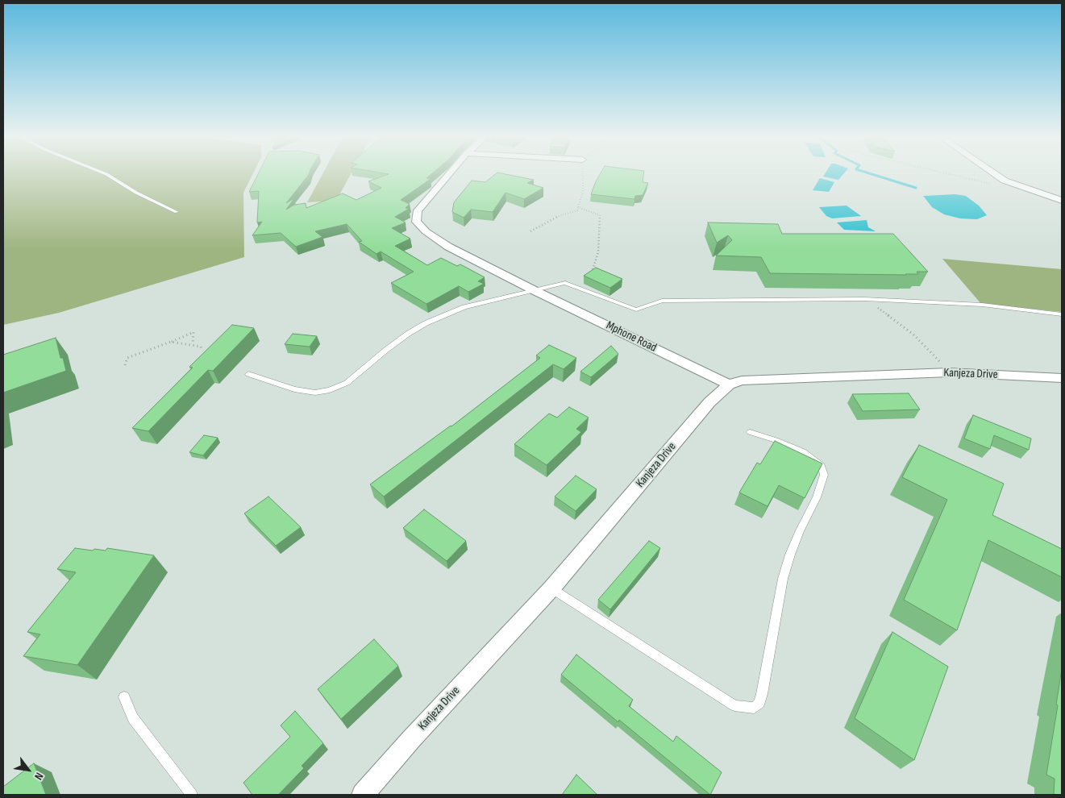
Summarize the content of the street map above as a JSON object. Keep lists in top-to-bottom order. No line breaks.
{"streets":{"street":["Mphone Road","Kanjeza Drive"]},"crossings":[["Mphone Road","Kanjeza Drive"]],"north":"bottom right"}
